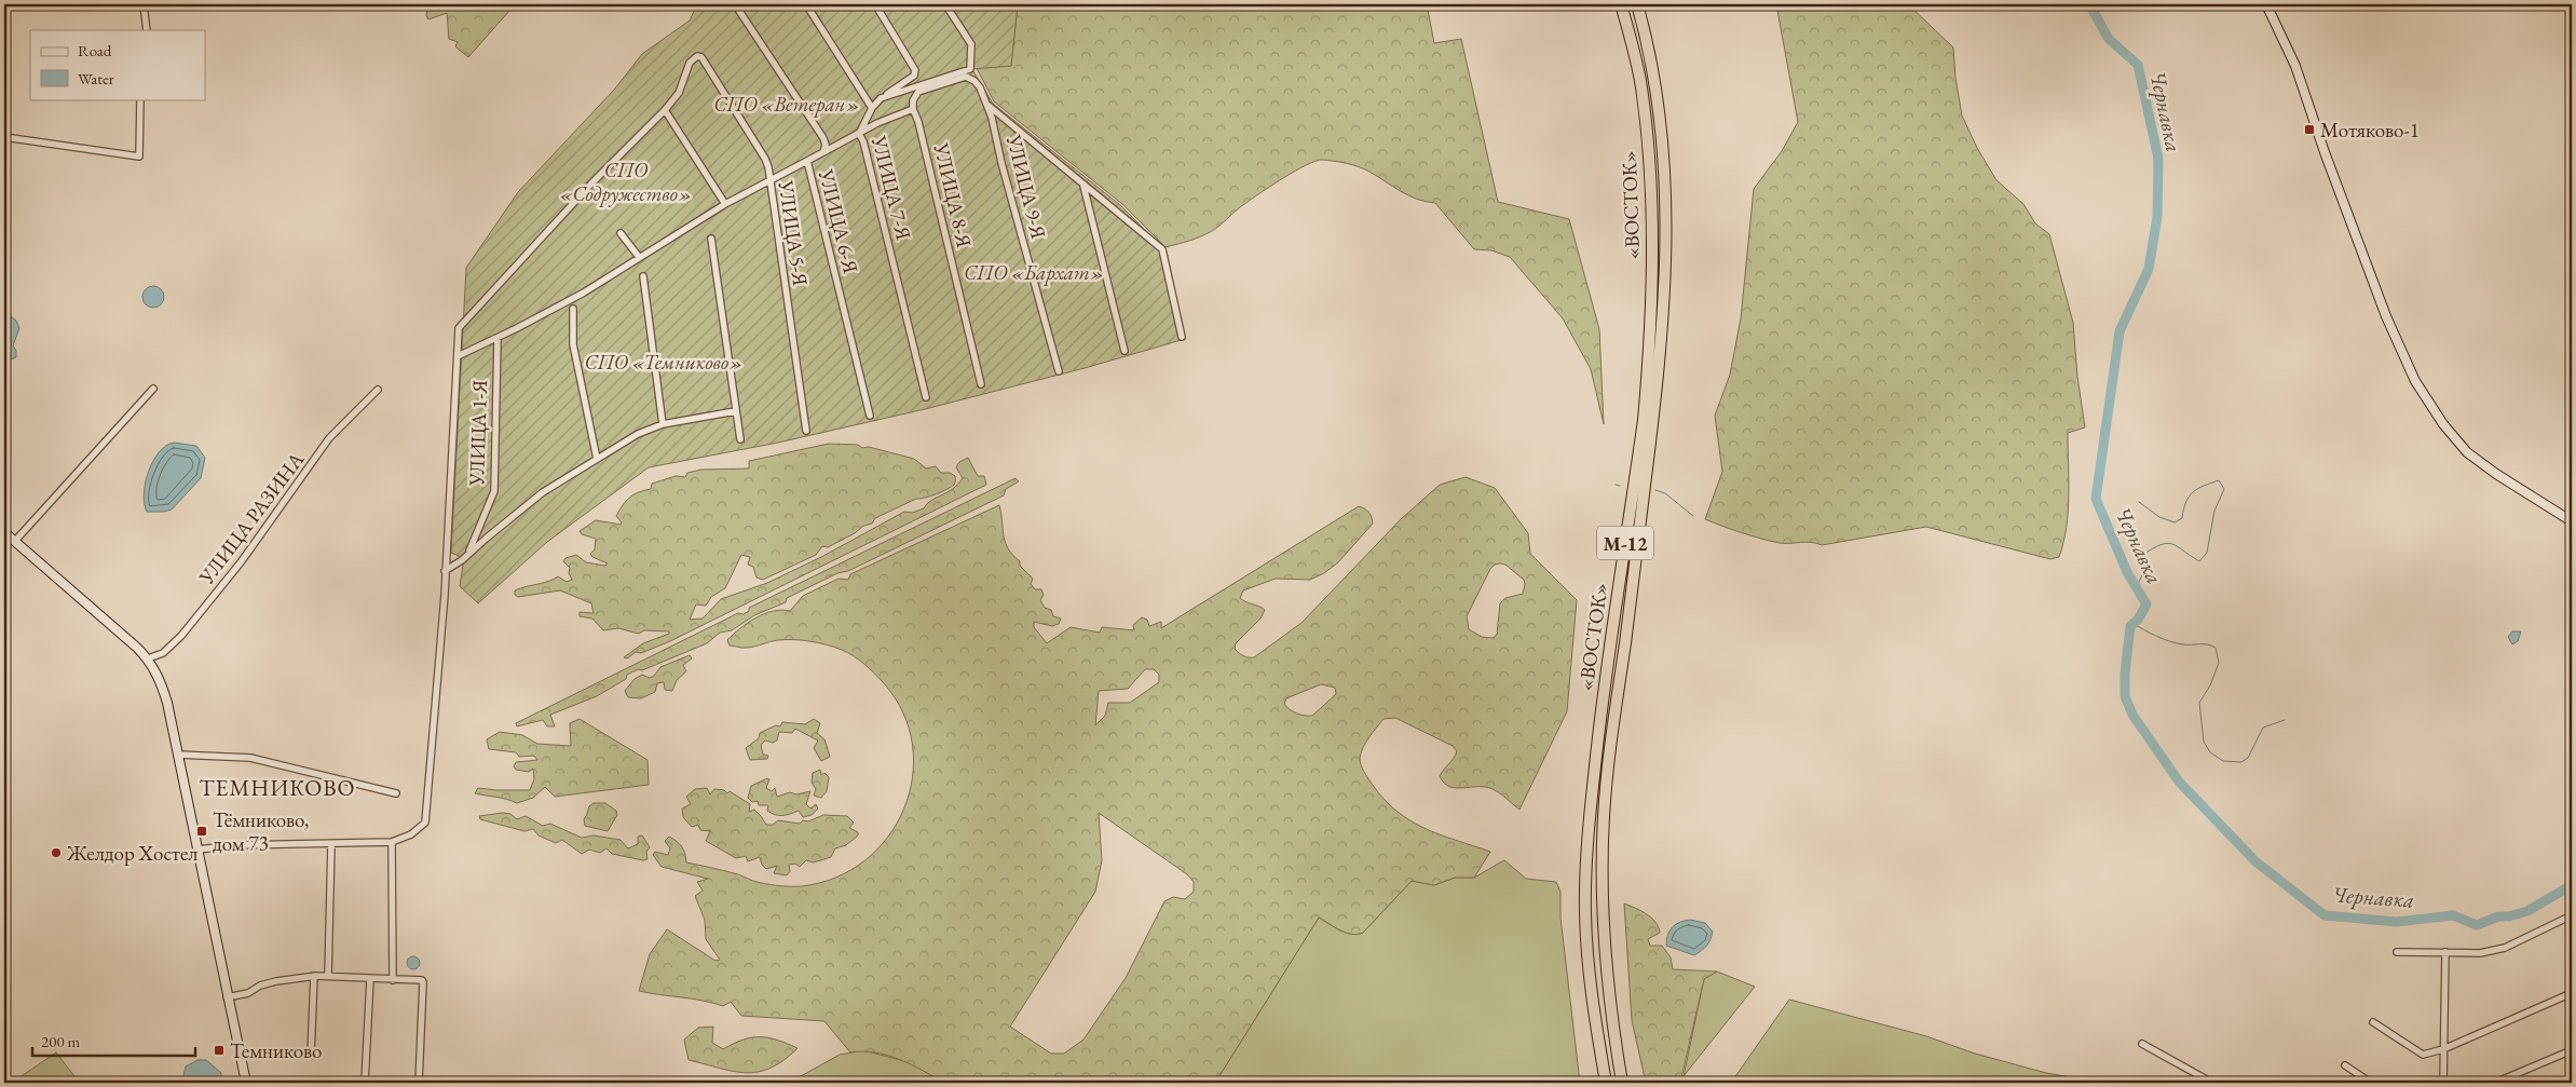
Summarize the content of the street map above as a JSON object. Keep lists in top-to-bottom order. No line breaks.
{"streets":{"highway":["«ВОСТОК»","М-12"],"street":["УЛИЦА 9-Я","УЛИЦА 7-Я","УЛИЦА 8-Я","УЛИЦА 6-Я","УЛИЦА 5-Я","УЛИЦА 1-Я","УЛИЦА РАЗИНА"]},"crossings":[["УЛИЦА 9-Я","УЛИЦА 8-Я"]],"districts":["ТЕМНИКОВО"],"water":["Чернавка"],"parks":["СПО «Ветеран»","СПО «Содружество»","СПО «Бархат»","СПО «Темниково»"],"places":{"transit":["Мотяково-1","Тёмниково, дом 73","Темниково"],"other":["Желдор Хостел"]},"legend":["Road","Water"],"scale_bar":"200 m"}
